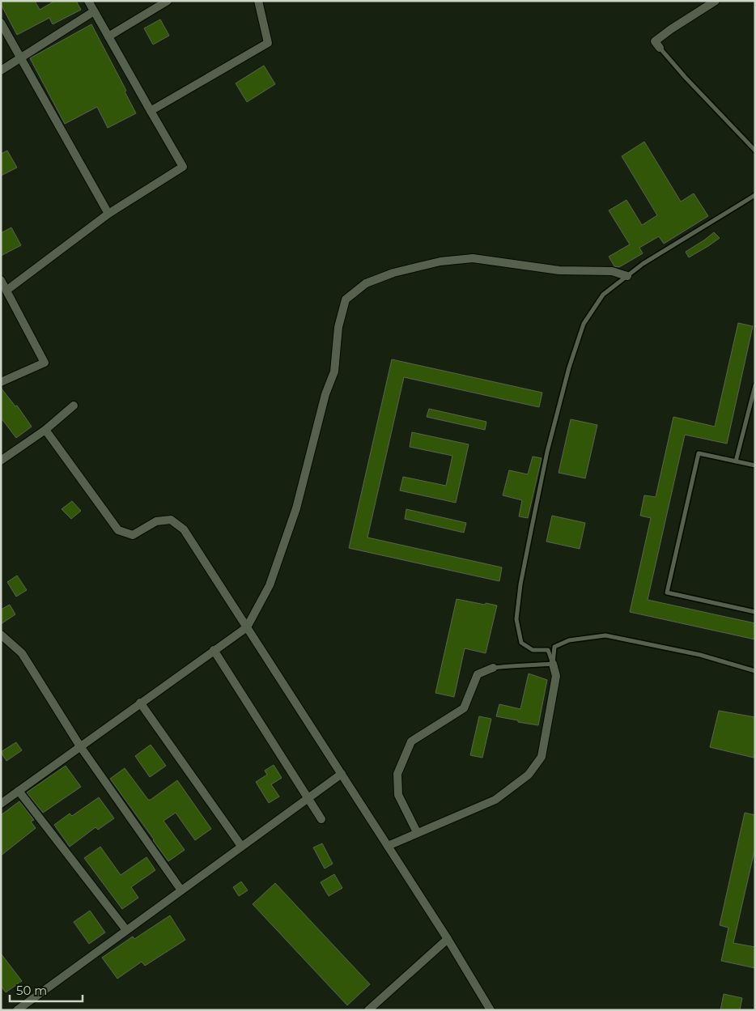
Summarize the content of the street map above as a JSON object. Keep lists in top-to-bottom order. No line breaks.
{"scale_bar":"50 m"}
